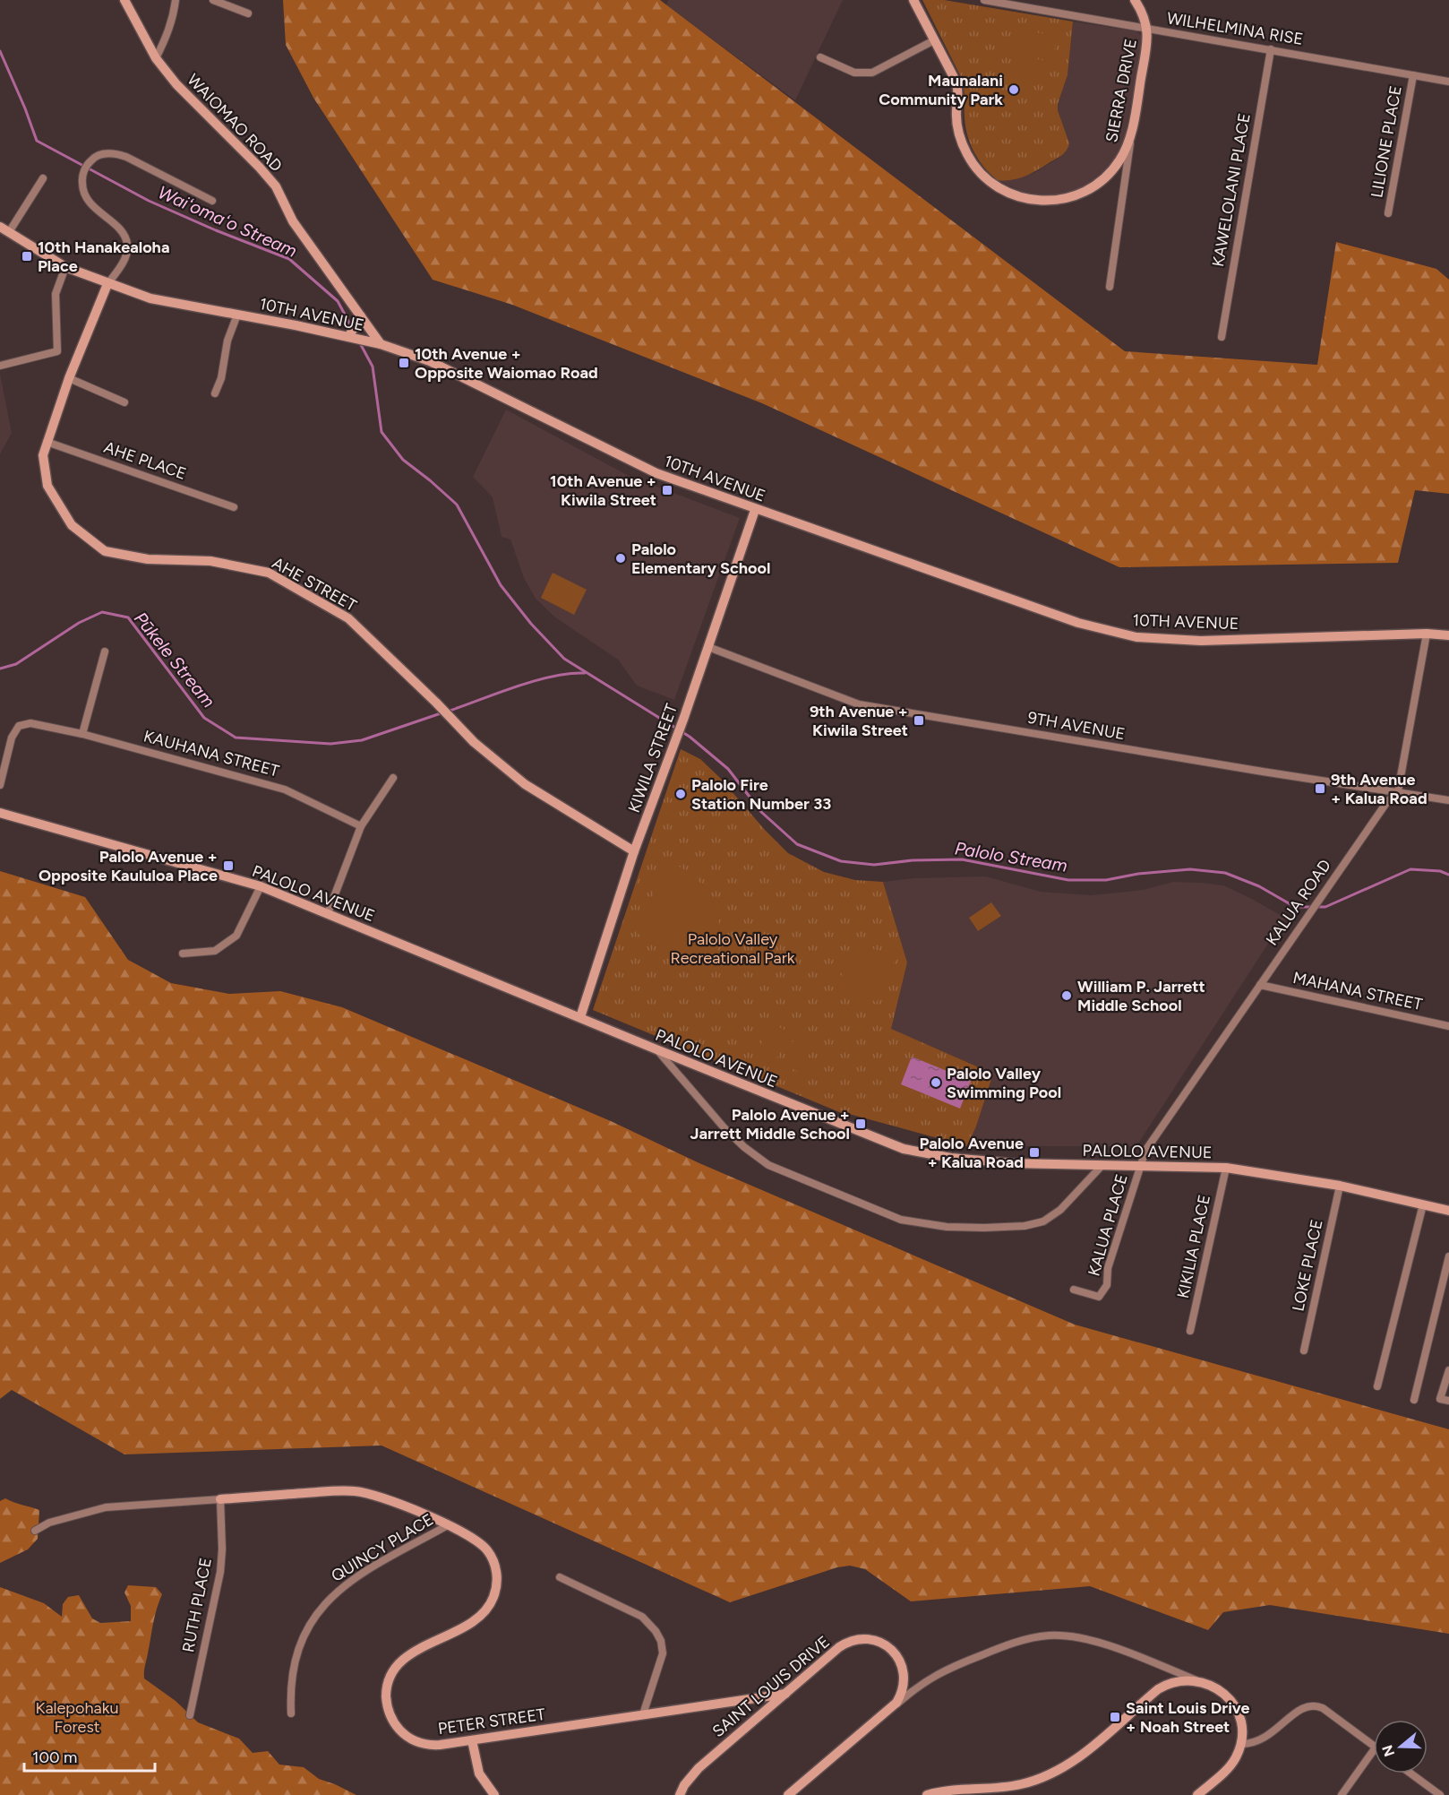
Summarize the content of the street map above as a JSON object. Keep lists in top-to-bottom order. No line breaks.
{"streets":{"street":["WILHELMINA RISE","SIERRA DRIVE","WAIOMAO ROAD","LILIONE PLACE","KAWELOLANI PLACE","10TH AVENUE","AHE PLACE","AHE STREET","9TH AVENUE","KAUHANA STREET","KIWILA STREET","PALOLO AVENUE","KALUA ROAD","MAHANA STREET","KALUA PLACE","KIKILIA PLACE","LOKE PLACE","QUINCY PLACE","RUTH PLACE","SAINT LOUIS DRIVE","PETER STREET"]},"crossings":[["WILHELMINA RISE","SIERRA DRIVE"],["WILHELMINA RISE","LILIONE PLACE"],["WILHELMINA RISE","KAWELOLANI PLACE"],["WAIOMAO ROAD","10TH AVENUE"],["10TH AVENUE","AHE STREET"],["10TH AVENUE","KIWILA STREET"],["AHE PLACE","AHE STREET"],["AHE STREET","KIWILA STREET"],["9TH AVENUE","KIWILA STREET"],["9TH AVENUE","KALUA ROAD"],["KIWILA STREET","PALOLO AVENUE"],["PALOLO AVENUE","KALUA ROAD"],["PALOLO AVENUE","KALUA PLACE"],["PALOLO AVENUE","KIKILIA PLACE"],["PALOLO AVENUE","LOKE PLACE"],["KALUA ROAD","MAHANA STREET"],["KALUA ROAD","KALUA PLACE"],["QUINCY PLACE","PETER STREET"],["RUTH PLACE","PETER STREET"],["SAINT LOUIS DRIVE","PETER STREET"]],"water":["Waiʻomaʻo Stream","Pūkele Stream","Palolo Stream"],"parks":["Palolo Valley Recreational Park","Kalepohaku Forest"],"places":{"other":["Maunalani Community Park","Palolo Elementary School","Palolo Fire Station Number 33","William P. Jarrett Middle School","Palolo Valley Swimming Pool"],"transit":["10th Hanakealoha Place","10th Avenue + Opposite Waiomao Road","10th Avenue + Kiwila Street","9th Avenue + Kiwila Street","9th Avenue + Kalua Road","Palolo Avenue + Opposite Kaululoa Place","Palolo Avenue + Jarrett Middle School","Palolo Avenue + Kalua Road","Saint Louis Drive + Noah Street"]},"scale_bar":"100 m","north":"left"}
